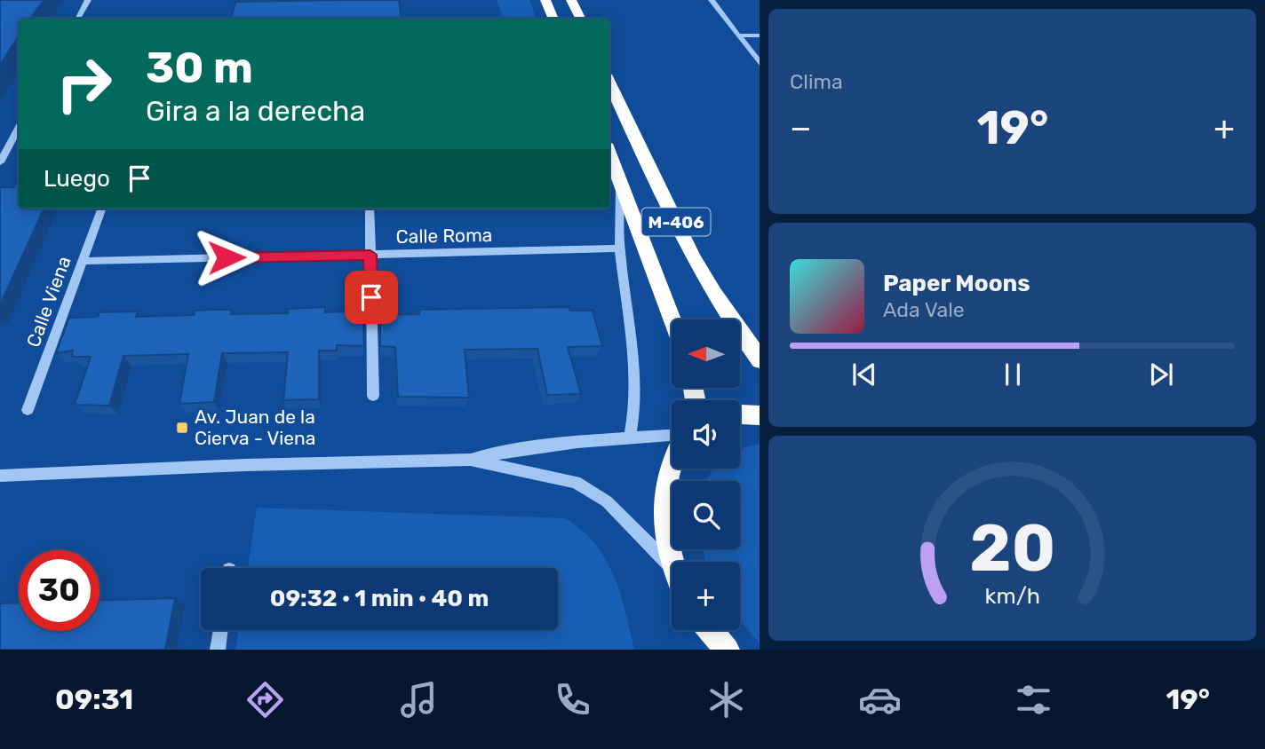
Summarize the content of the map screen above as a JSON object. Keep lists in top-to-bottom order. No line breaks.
{"streets":{"highway":["M-406"],"street":["Calle Roma","Calle Viena"]},"crossings":[["Calle Roma","Calle Viena"]],"places":{"transit":["Av. Juan de la Cierva - Viena"]},"north":"left","page":{"tile":"Clima","turn":["30 m","Gira a la derecha"],"heat":["−","19°","+"],"then":"Luego","song":["Paper Moons","Ada Vale"],"map_buttons":"+","limit":"30","trip":"09:32 · 1 min · 40 m","tabs":["09:31","19°"],"gauge":["20","km/h"]}}
